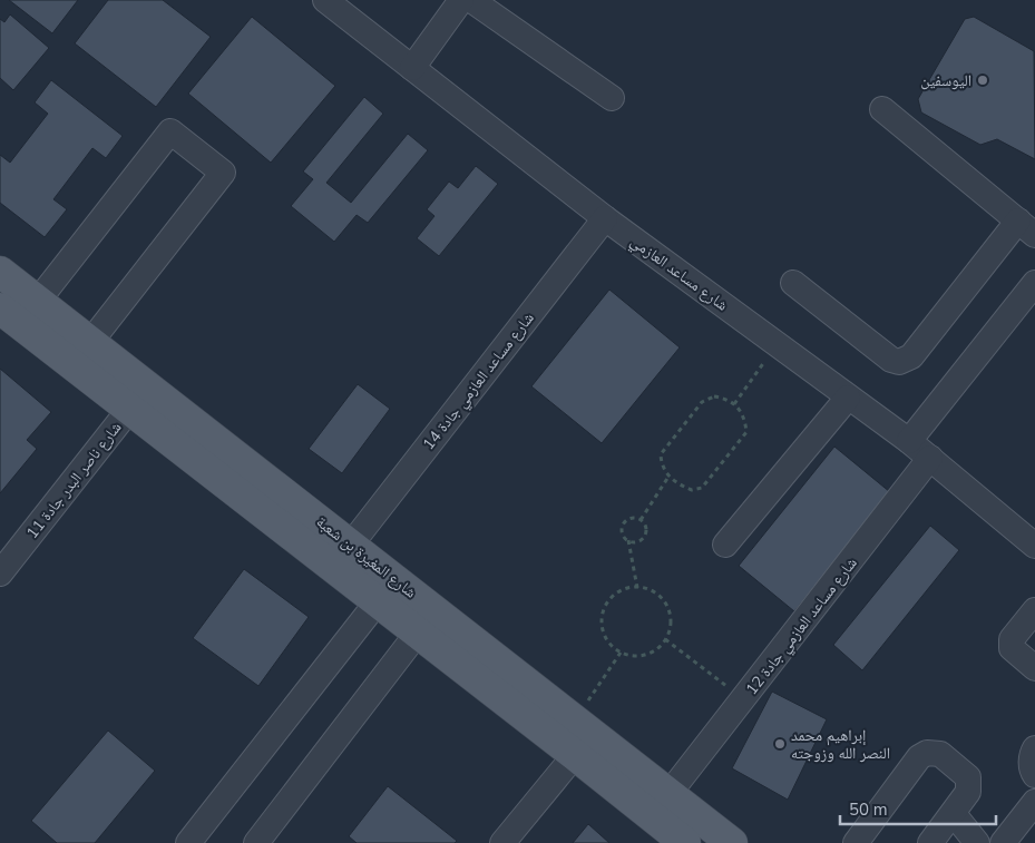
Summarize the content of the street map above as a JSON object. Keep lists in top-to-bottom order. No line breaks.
{"streets":{"main road":["شارع المغيرة بن شعبة"],"street":["شارع مساعد العازمي","شارع مساعد العازمي جادة 14","شارع ناصر البدر جادة 11","شارع مساعد العازمي جادة 12"]},"crossings":[["شارع مساعد العازمي","شارع مساعد العازمي جادة 14"],["شارع مساعد العازمي","شارع مساعد العازمي جادة 12"],["شارع مساعد العازمي جادة 14","شارع المغيرة بن شعبة"],["شارع ناصر البدر جادة 11","شارع المغيرة بن شعبة"],["شارع المغيرة بن شعبة","شارع مساعد العازمي جادة 12"]],"places":["اليوسفين","إبراهيم محمد النصر الله وزوجته"],"scale_bar":"50 m"}
